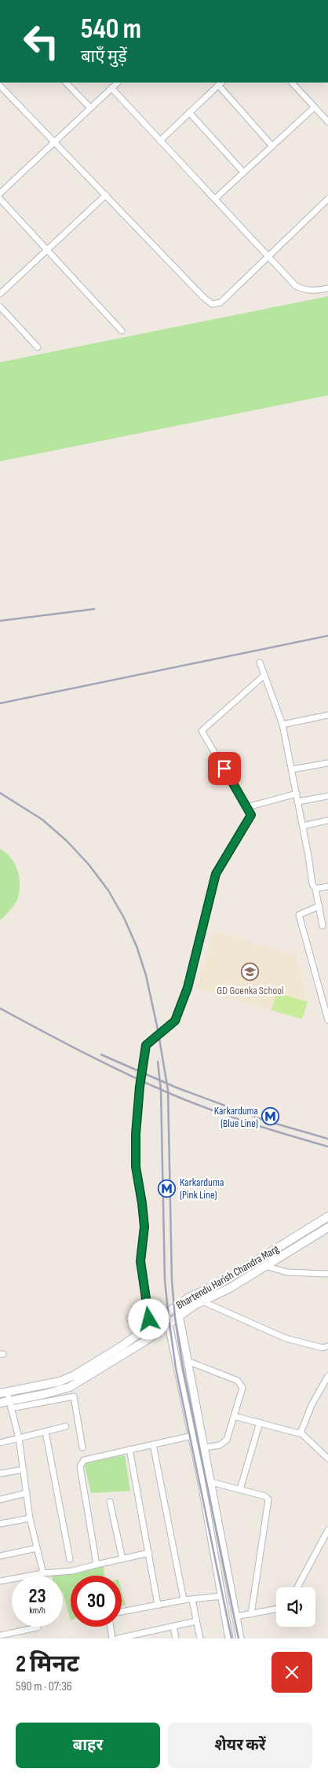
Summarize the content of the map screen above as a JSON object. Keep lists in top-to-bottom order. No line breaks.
{"streets":{"main road":["Bhartendu Harish Chandra Marg"]},"places":{"school or university":["GD Goenka School"],"metro station":["Karkarduma (Blue Line)","Karkarduma (Pink Line)"]},"page":{"turn":["540 m","बाएँ मुड़ें"],"speed":"23 km/h","limit":"30","heading":["2 मिनट","590 m · 07:36"],"buttons":["बाहर","शेयर करें"]}}
